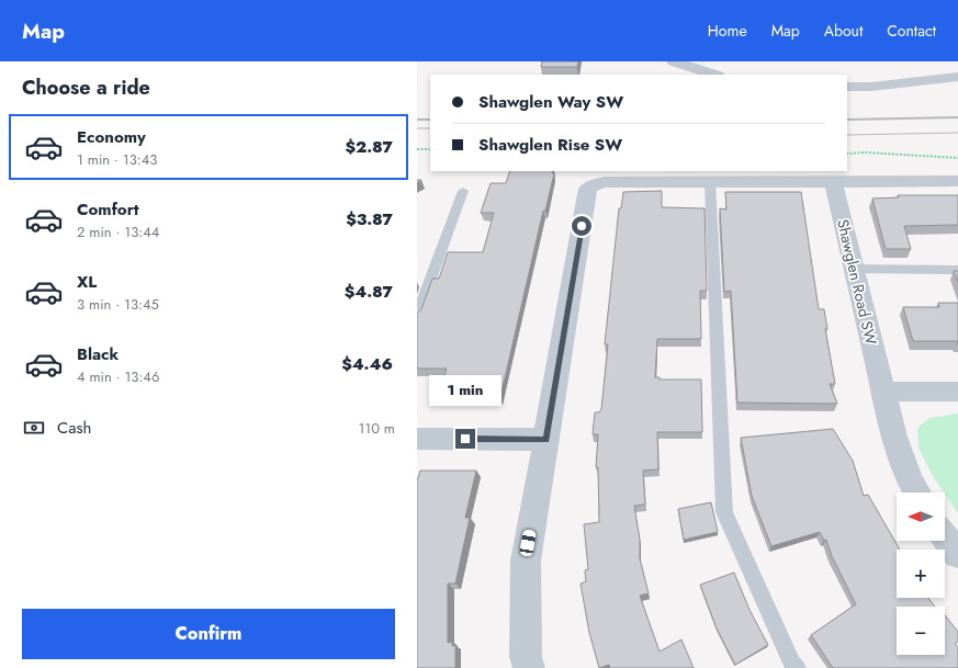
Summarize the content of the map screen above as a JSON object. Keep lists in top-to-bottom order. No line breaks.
{"streets":{"street":["Shawglen Road SW"]},"north":"left","page":{"header":"Map","nav":["Home","Map","About","Contact"],"heading":"Choose a ride","banner":["Shawglen Way SW","Shawglen Rise SW"],"list":[{"name":"Economy","note":"1 min · 13:43","value":"$2.87"},{"name":"Comfort","note":"2 min · 13:44","value":"$3.87"},{"name":"XL","note":"3 min · 13:45","value":"$4.87"},{"name":"Black","note":"4 min · 13:46","value":"$4.46"}],"bubble":"1 min","pay":["Cash","110 m"],"map_buttons":["+","−"],"buttons":"Confirm"}}
